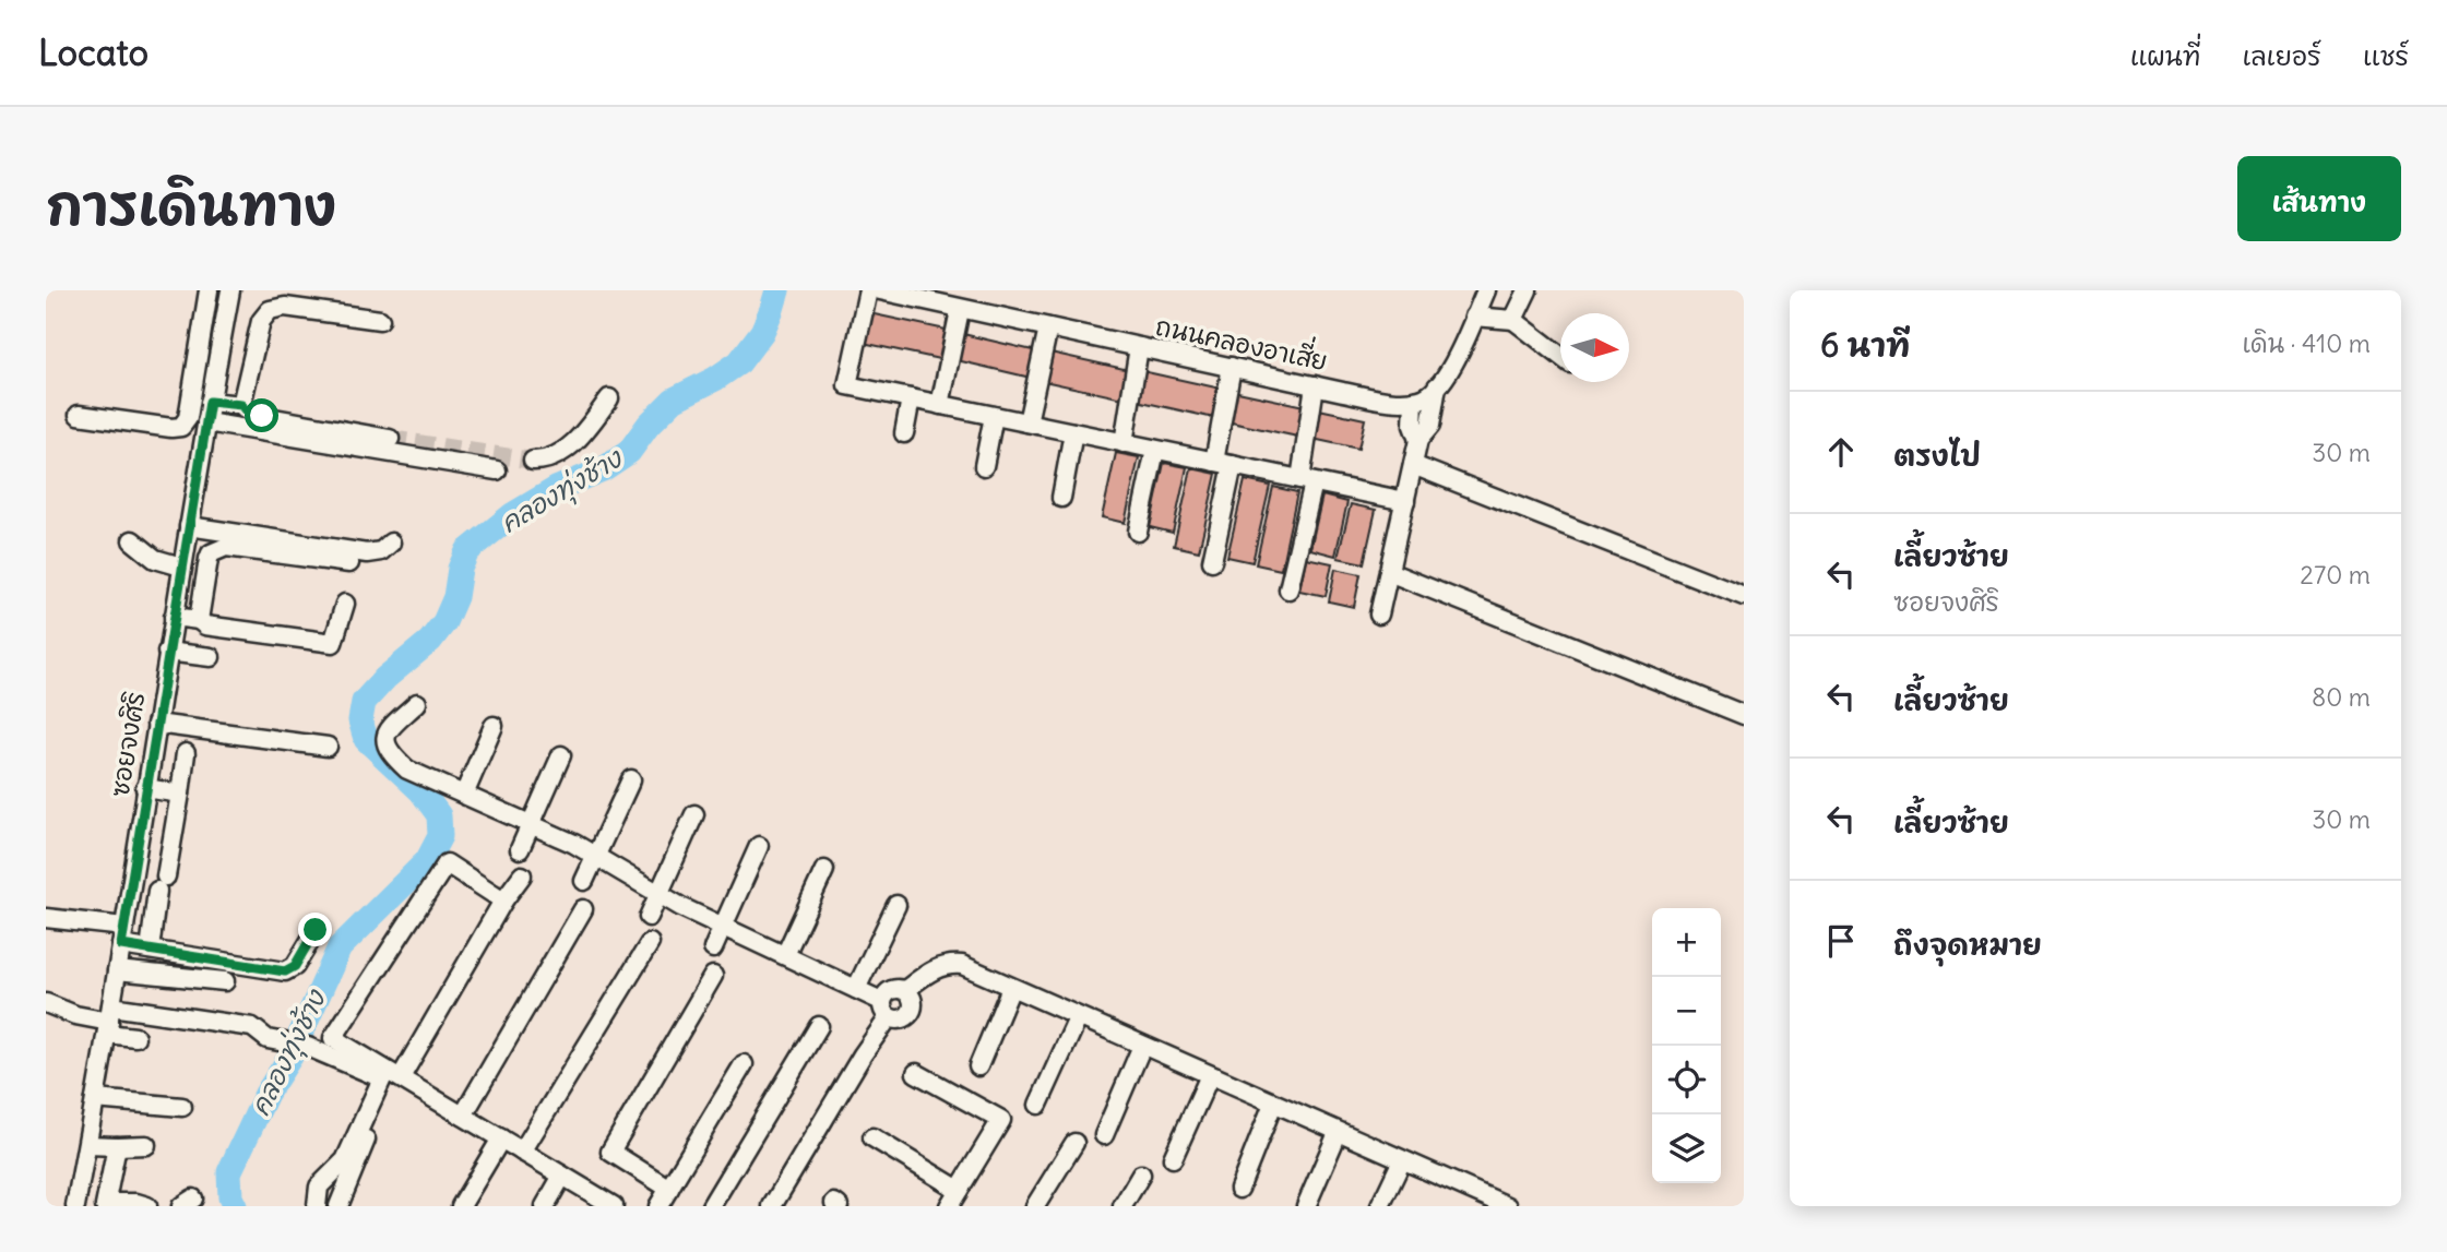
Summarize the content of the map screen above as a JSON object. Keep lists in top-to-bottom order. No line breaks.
{"streets":{"street":["ถนนคลองอาเสี่ย","ซอยจงศิริ"]},"water":["คลองทุ่งช้าง"],"north":"right","page":{"header":"Locato","nav":["แผนที่","เลเยอร์","แชร์"],"title":"การเดินทาง","buttons":"เส้นทาง","heading":["6 นาที","เดิน · 410 m"],"list":[["ตรงไป","30 m"],["เลี้ยวซ้าย","ซอยจงศิริ","270 m"],["เลี้ยวซ้าย","80 m"],["เลี้ยวซ้าย","30 m"],"ถึงจุดหมาย"],"map_buttons":["+","−"]}}
